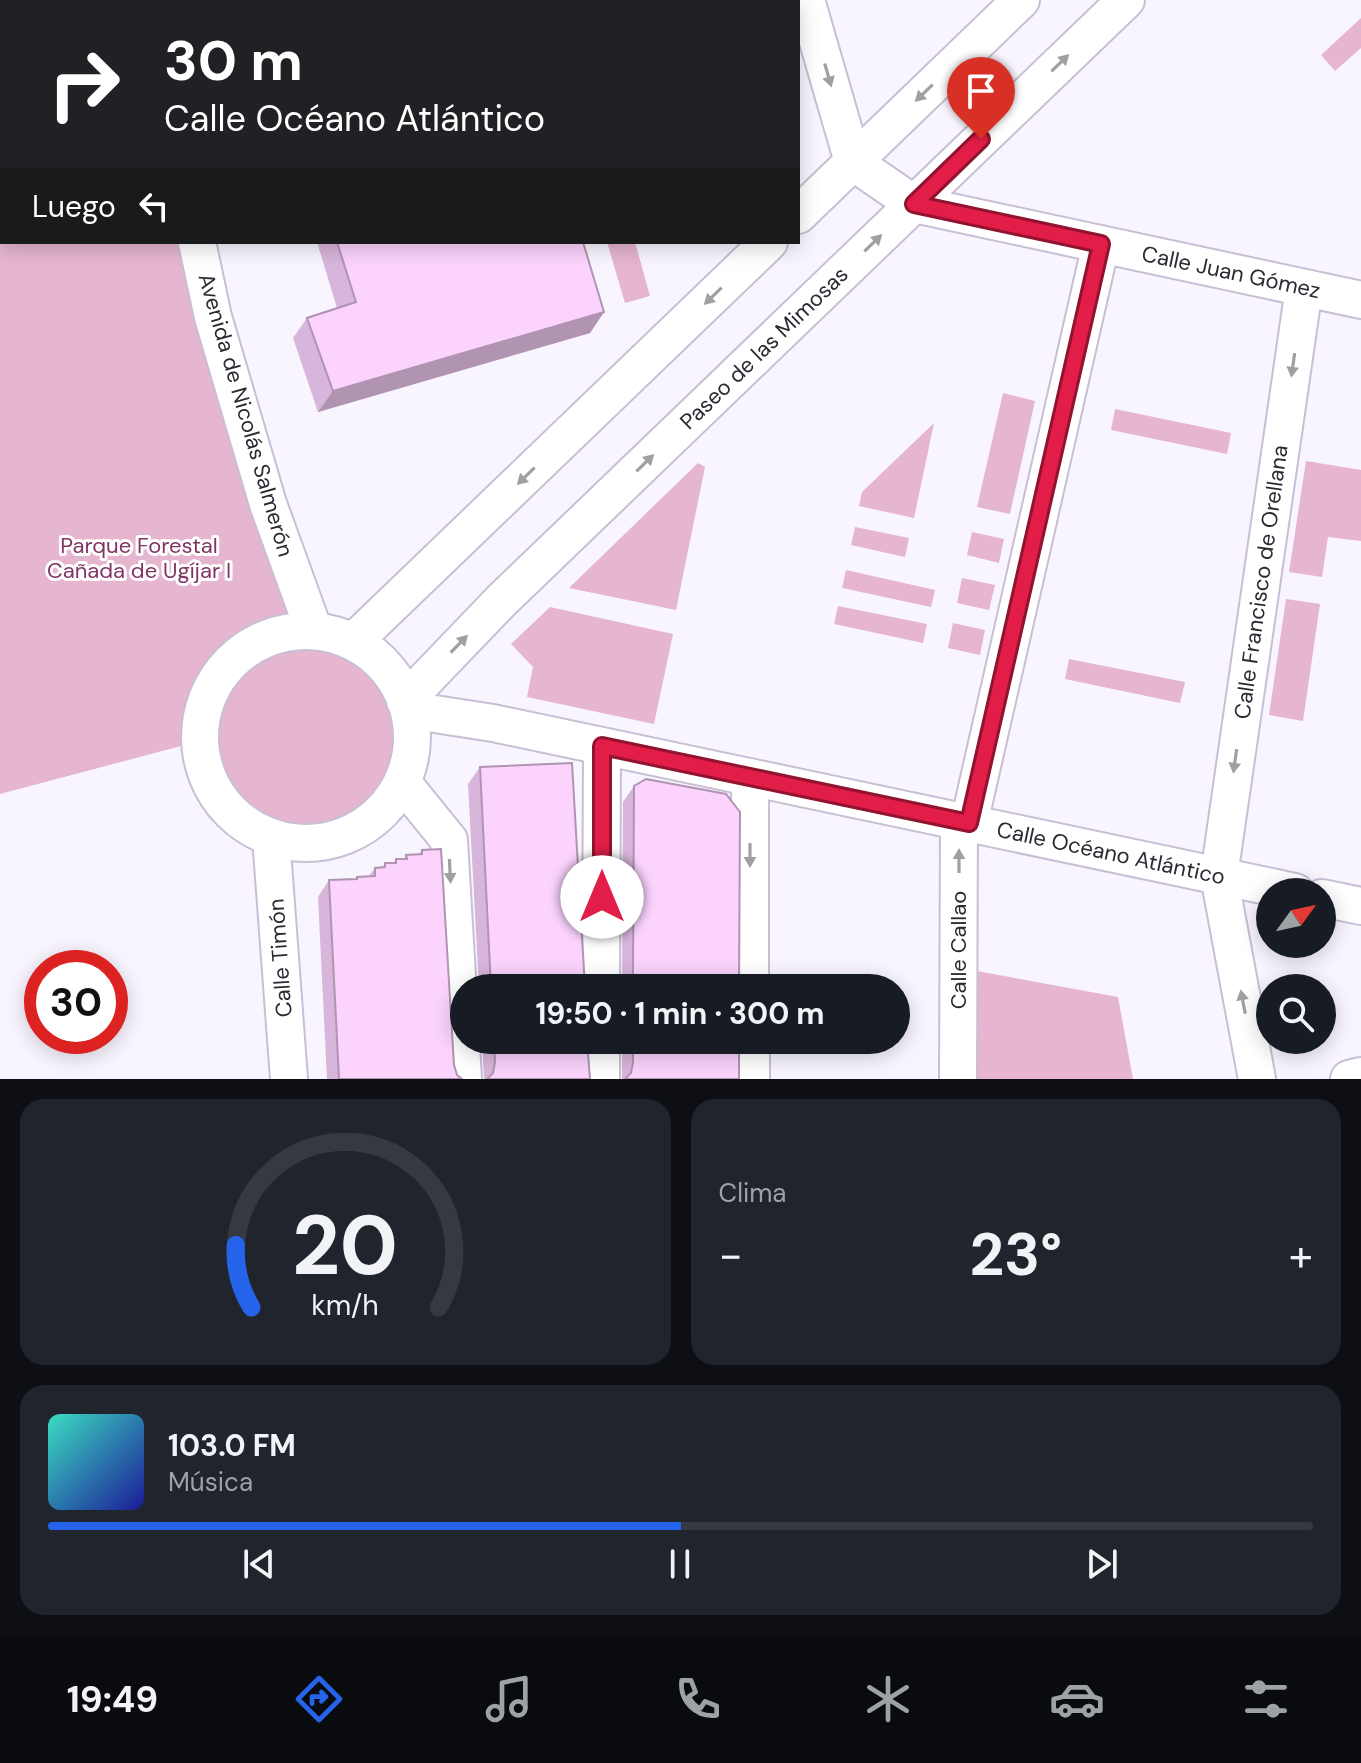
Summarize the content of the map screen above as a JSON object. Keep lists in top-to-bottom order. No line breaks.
{"streets":{"street":["Calle Juan Gómez","Paseo de las Mimosas","Avenida de Nicolás Salmerón","Calle Francisco de Orellana","Calle Océano Atlántico","Calle Callao","Calle Timón"]},"crossings":[["Calle Juan Gómez","Paseo de las Mimosas"],["Calle Juan Gómez","Calle Francisco de Orellana"],["Calle Juan Gómez","Calle Callao"],["Paseo de las Mimosas","Avenida de Nicolás Salmerón"],["Paseo de las Mimosas","Calle Océano Atlántico"],["Paseo de las Mimosas","Calle Timón"],["Avenida de Nicolás Salmerón","Calle Océano Atlántico"],["Avenida de Nicolás Salmerón","Calle Timón"],["Calle Francisco de Orellana","Calle Océano Atlántico"],["Calle Océano Atlántico","Calle Callao"],["Calle Océano Atlántico","Calle Timón"]],"parks":["Parque Forestal Cañada de Ugíjar I"],"north":"top right","page":{"turn":["30 m","Calle Océano Atlántico"],"then":"Luego","limit":"30","trip":"19:50 · 1 min · 300 m","tile":"Clima","heat":["−","23°","+"],"song":["103.0 FM","Música"],"tabs":"19:49","gauge":["20","km/h"]}}
